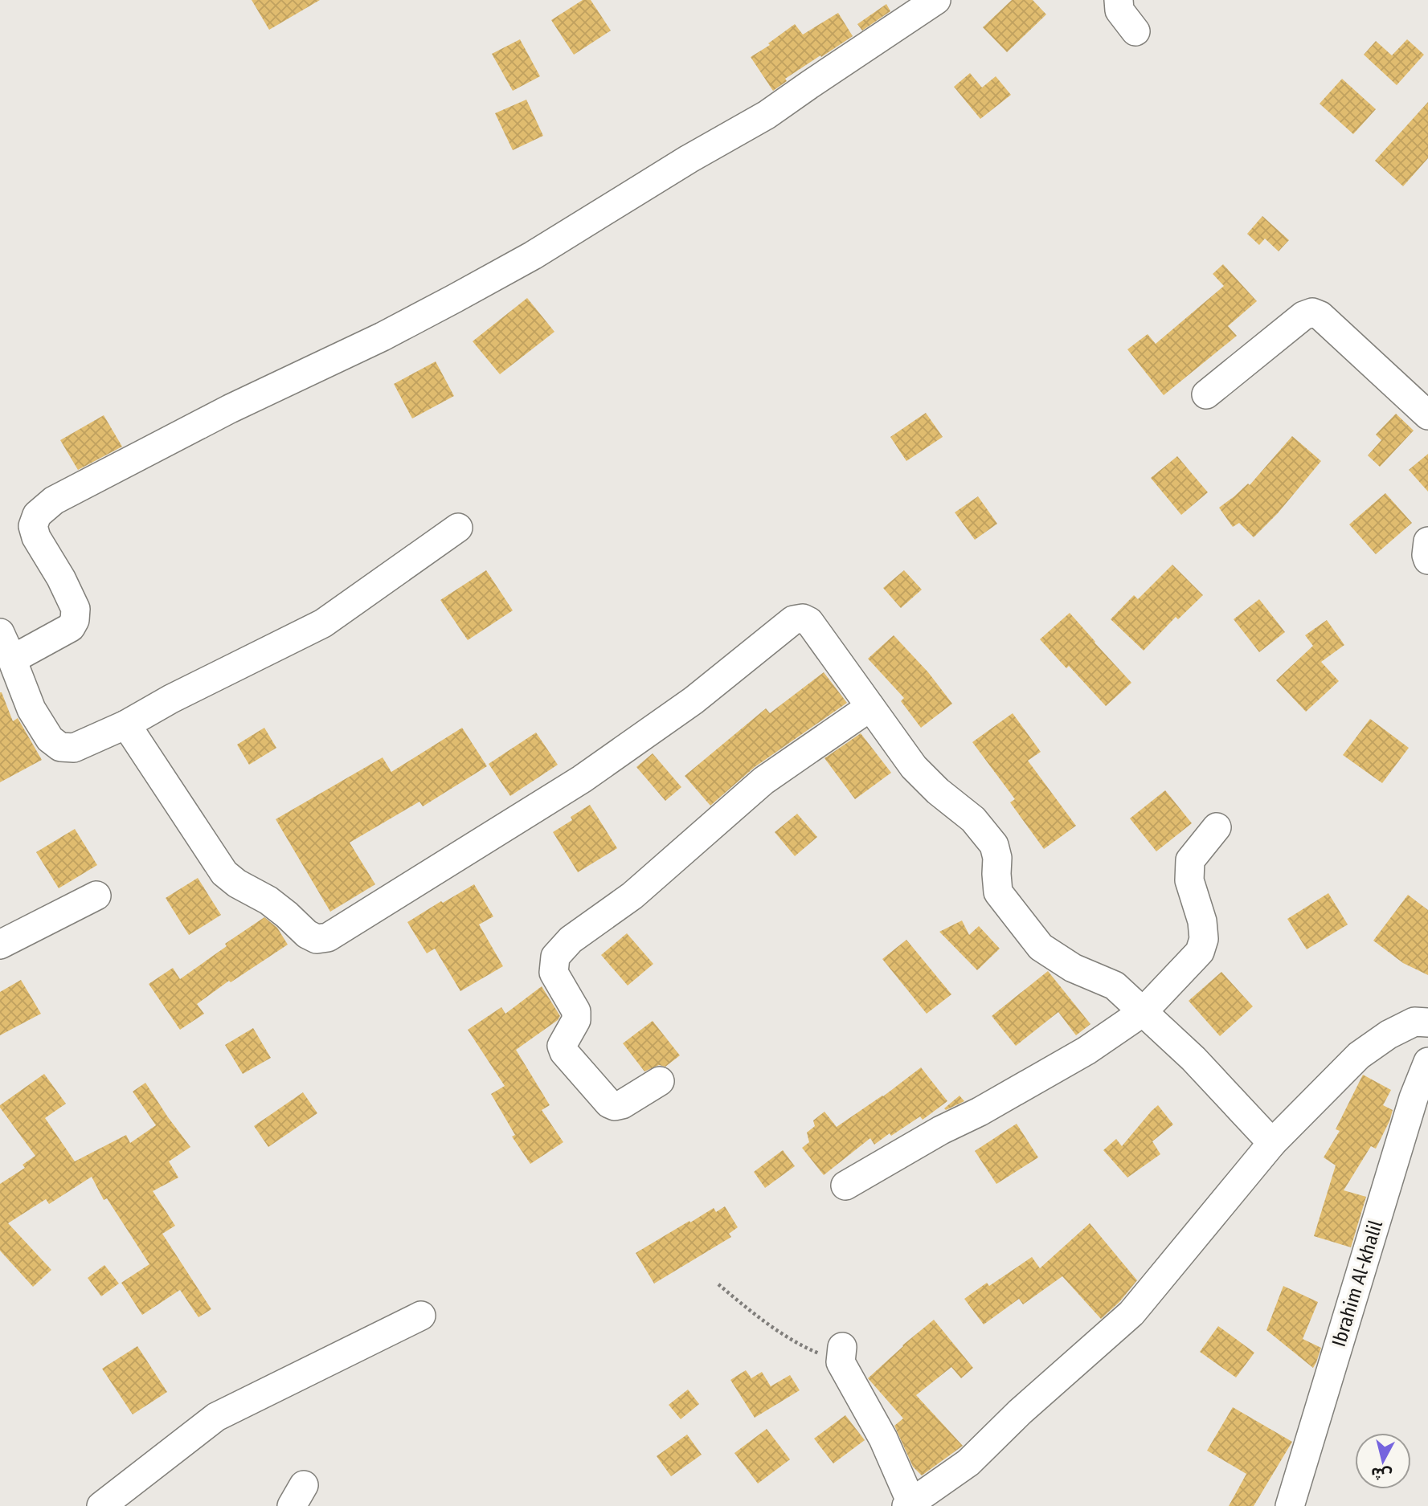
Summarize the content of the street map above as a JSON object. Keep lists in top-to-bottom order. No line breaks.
{"streets":{"street":["Ibrahim Al-khalil"]},"north":"bottom"}
